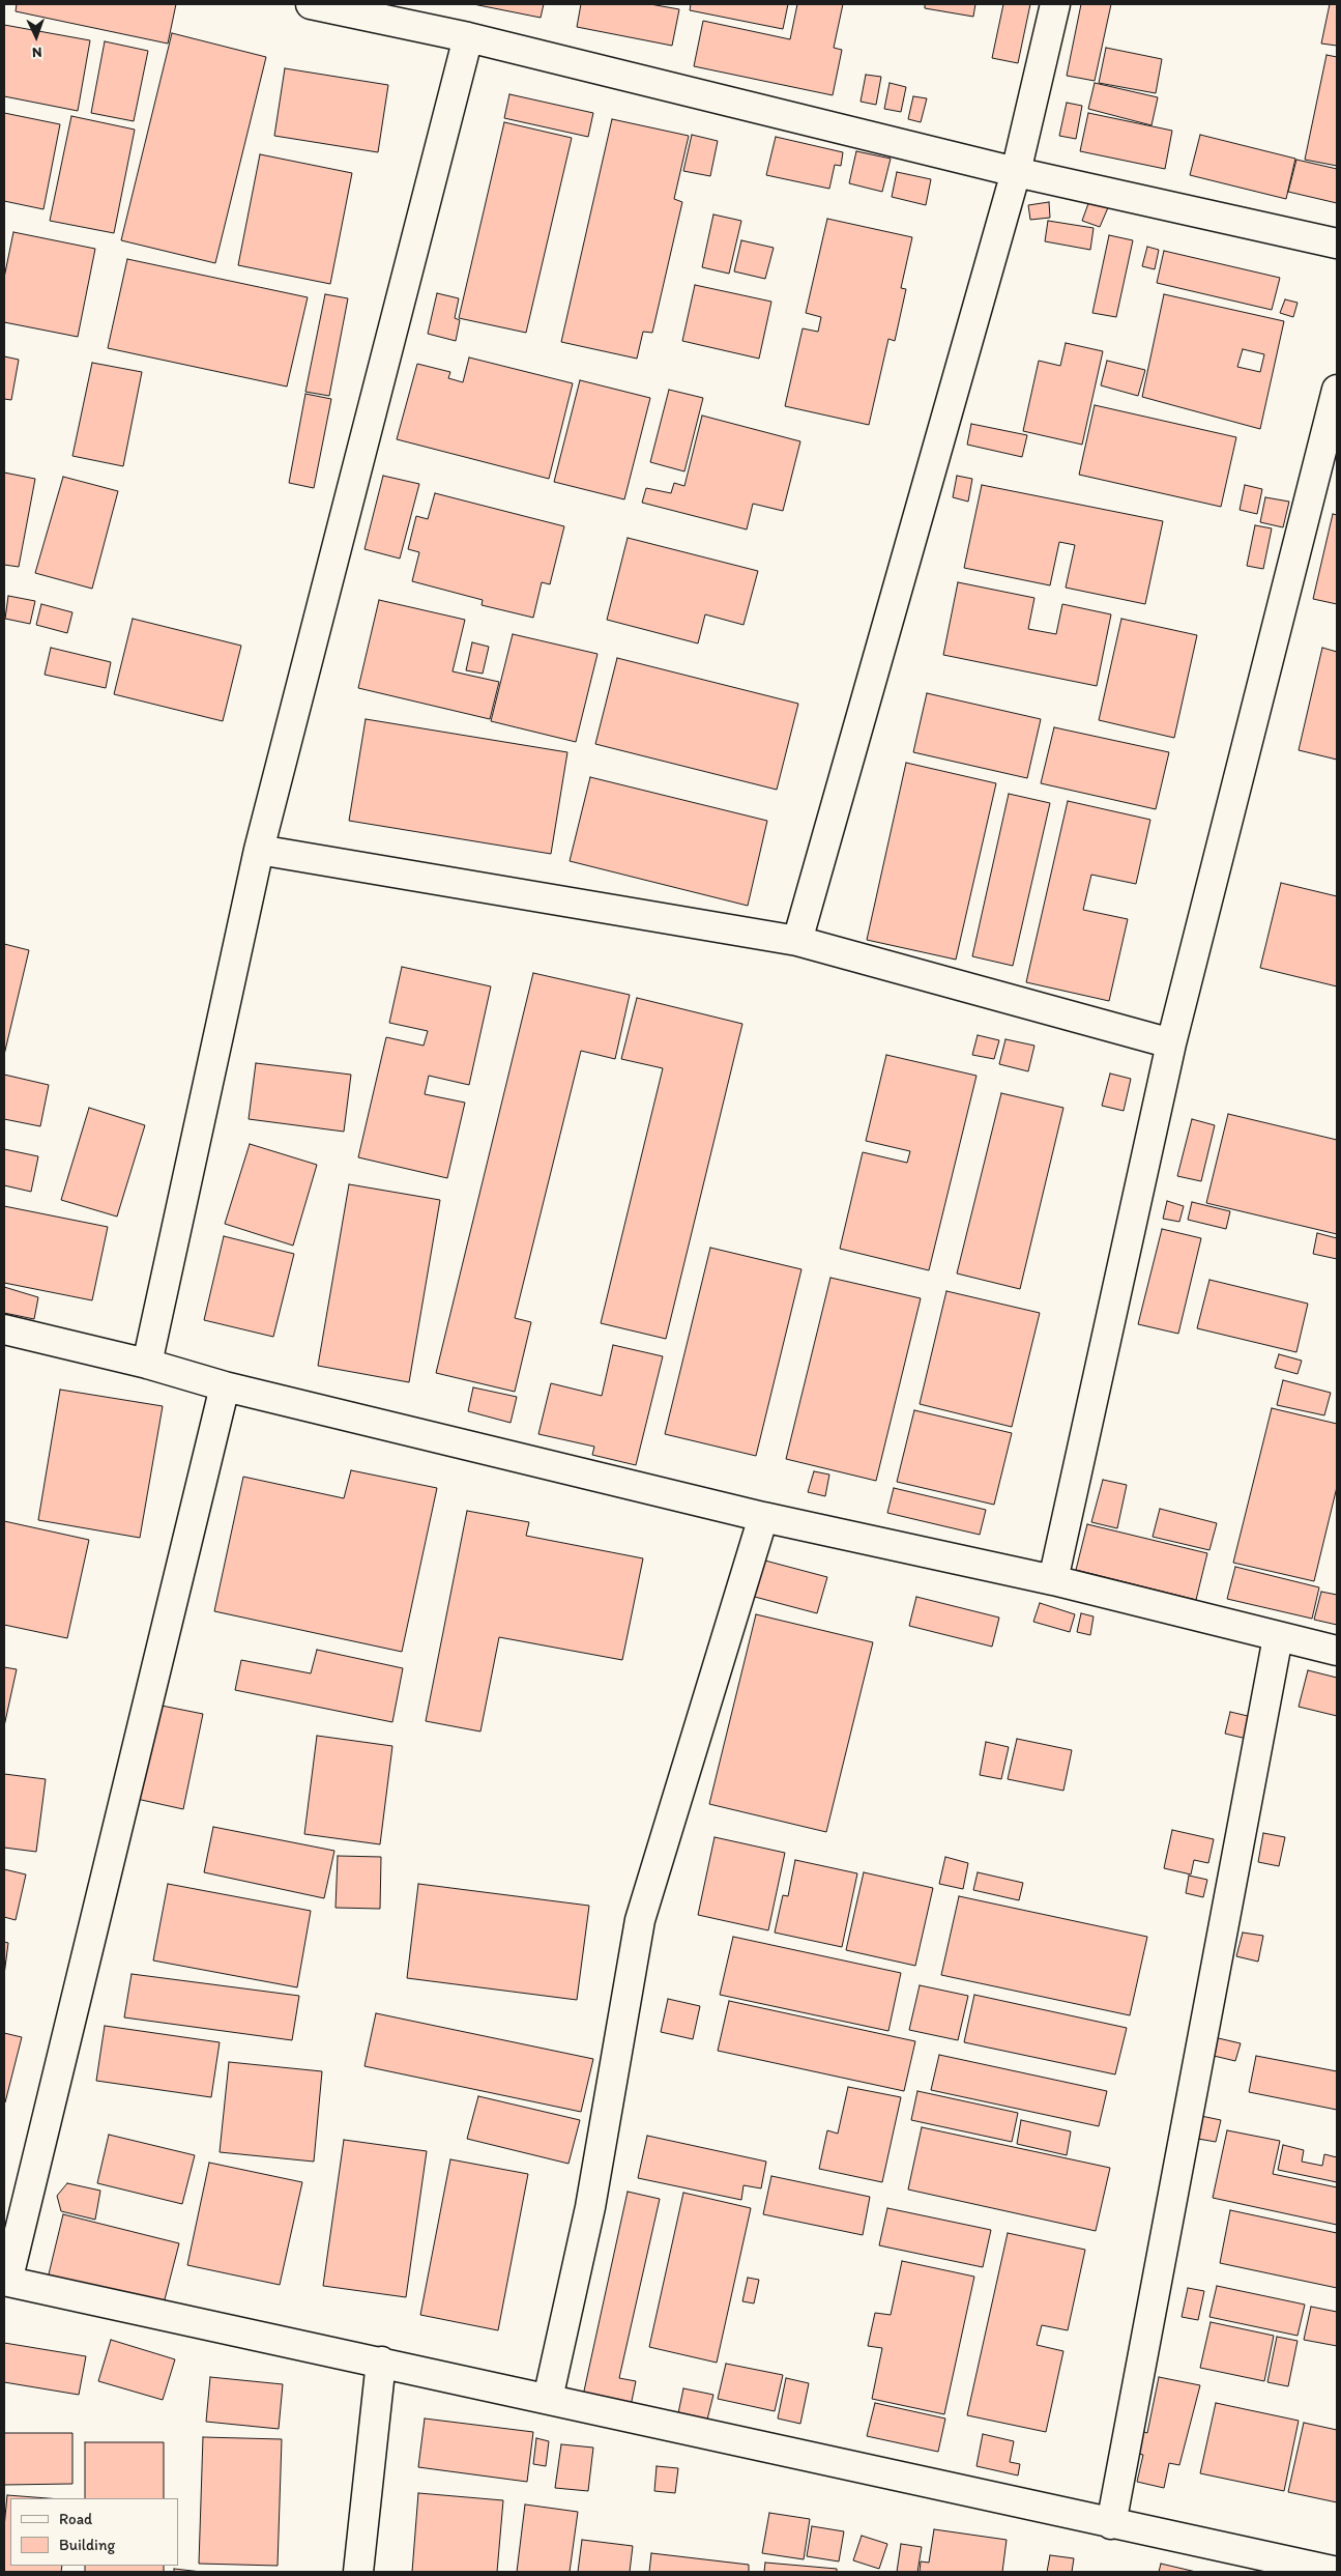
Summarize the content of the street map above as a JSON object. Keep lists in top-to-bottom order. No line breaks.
{"legend":["Road","Building"],"north":"bottom"}
